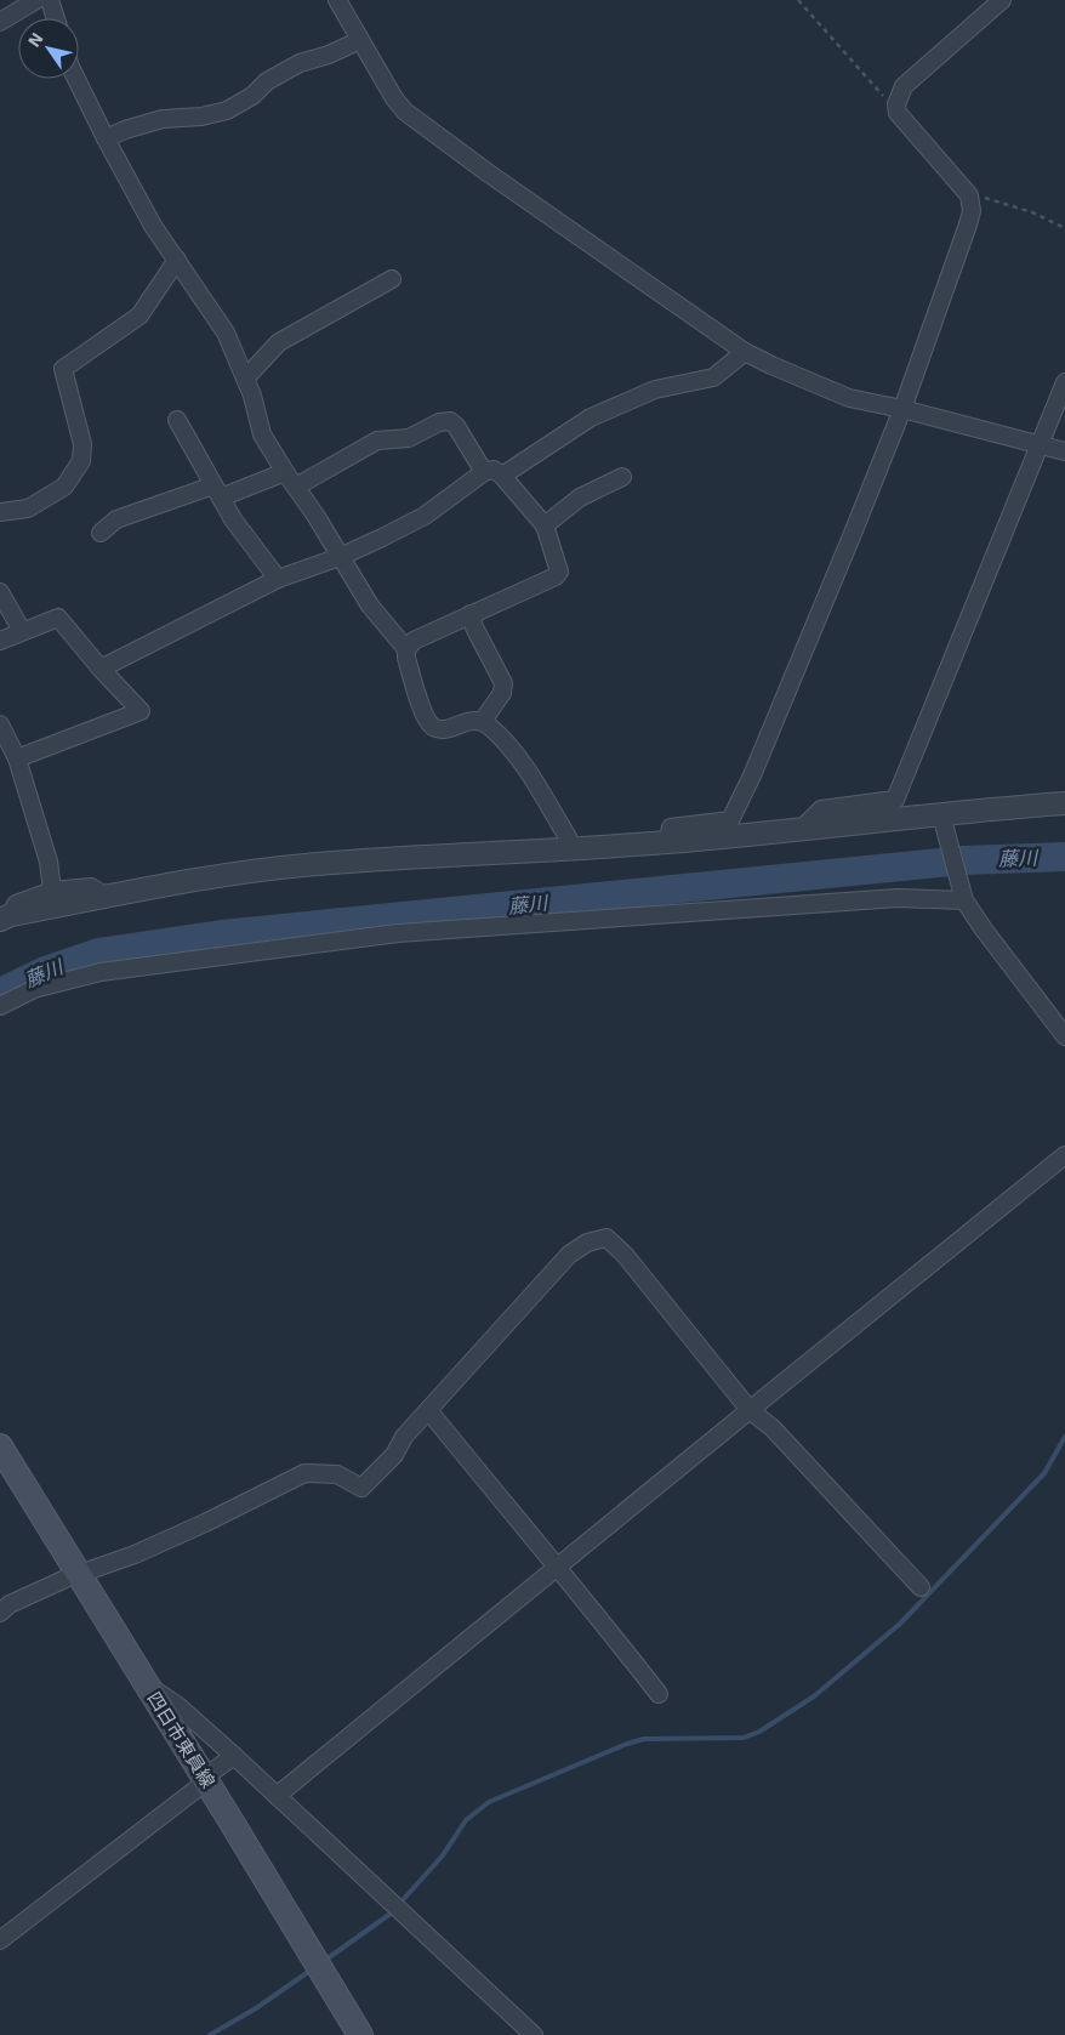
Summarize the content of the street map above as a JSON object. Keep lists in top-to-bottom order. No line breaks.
{"streets":{"main road":["四日市東員線"]},"water":["藤川"],"north":"top left"}
